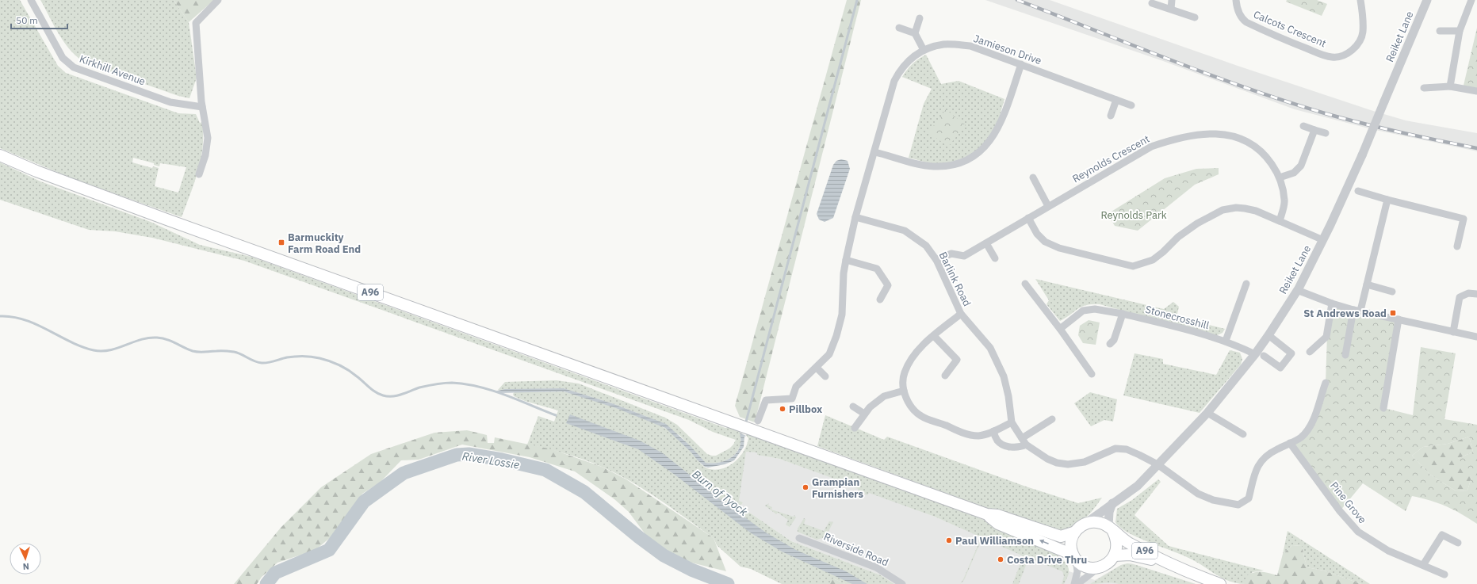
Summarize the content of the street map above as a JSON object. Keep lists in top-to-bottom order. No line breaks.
{"streets":{"highway":["A96"],"street":["Calcots Crescent","Reiket Lane","Jamieson Drive","Kirkhill Avenue","Reynolds Crescent","Barlink Road","Stonecrosshill","Pine Grove","Riverside Road"]},"crossings":[["Reiket Lane","Barlink Road"],["Reiket Lane","A96"],["Reiket Lane","Stonecrosshill"],["Jamieson Drive","Barlink Road"],["Reynolds Crescent","Barlink Road"]],"water":["River Lossie","Burn of Tyock"],"parks":["Reynolds Park"],"places":{"transit":["Barmuckity Farm Road End","St Andrews Road"],"other":["Pillbox","Grampian Furnishers","Paul Williamson","Costa Drive Thru"]},"scale_bar":"50 m","north":"bottom"}
